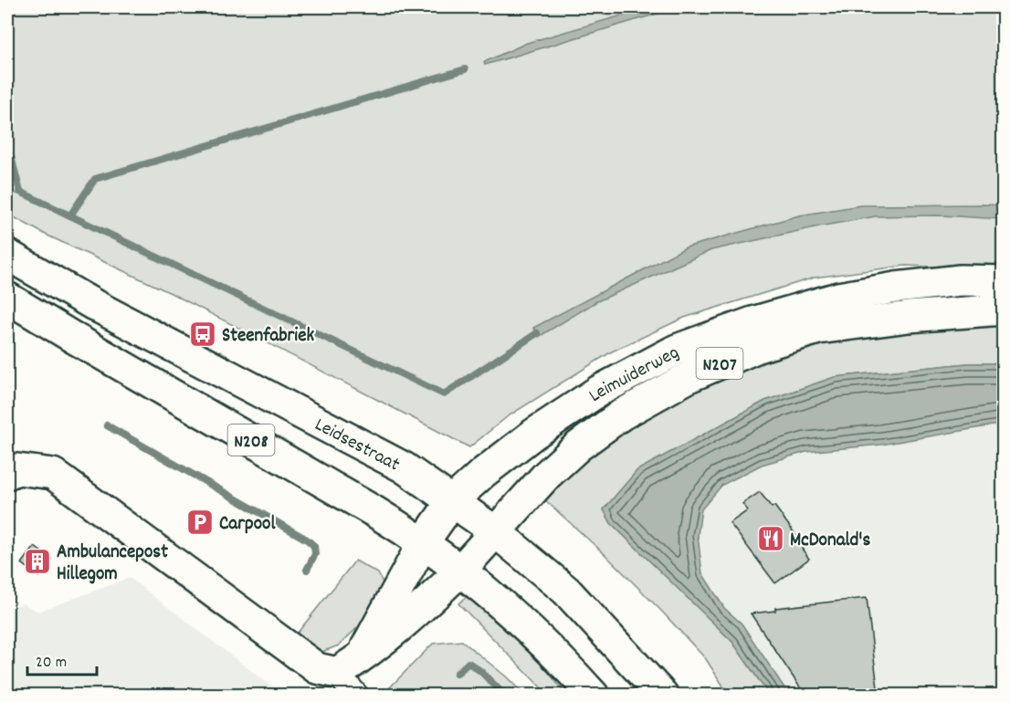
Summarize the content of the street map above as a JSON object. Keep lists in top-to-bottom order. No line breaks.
{"streets":{"main road":["N207","Leimuiderweg","N208","Leidsestraat"]},"crossings":[["N207","Leimuiderweg"],["N207","N208"],["N207","Leidsestraat"],["Leimuiderweg","Leidsestraat"]],"places":{"bus stop":["Steenfabriek"],"parking":["Carpool"],"restaurant":["McDonald's"],"building":["Ambulancepost Hillegom"]},"scale_bar":"20 m"}
